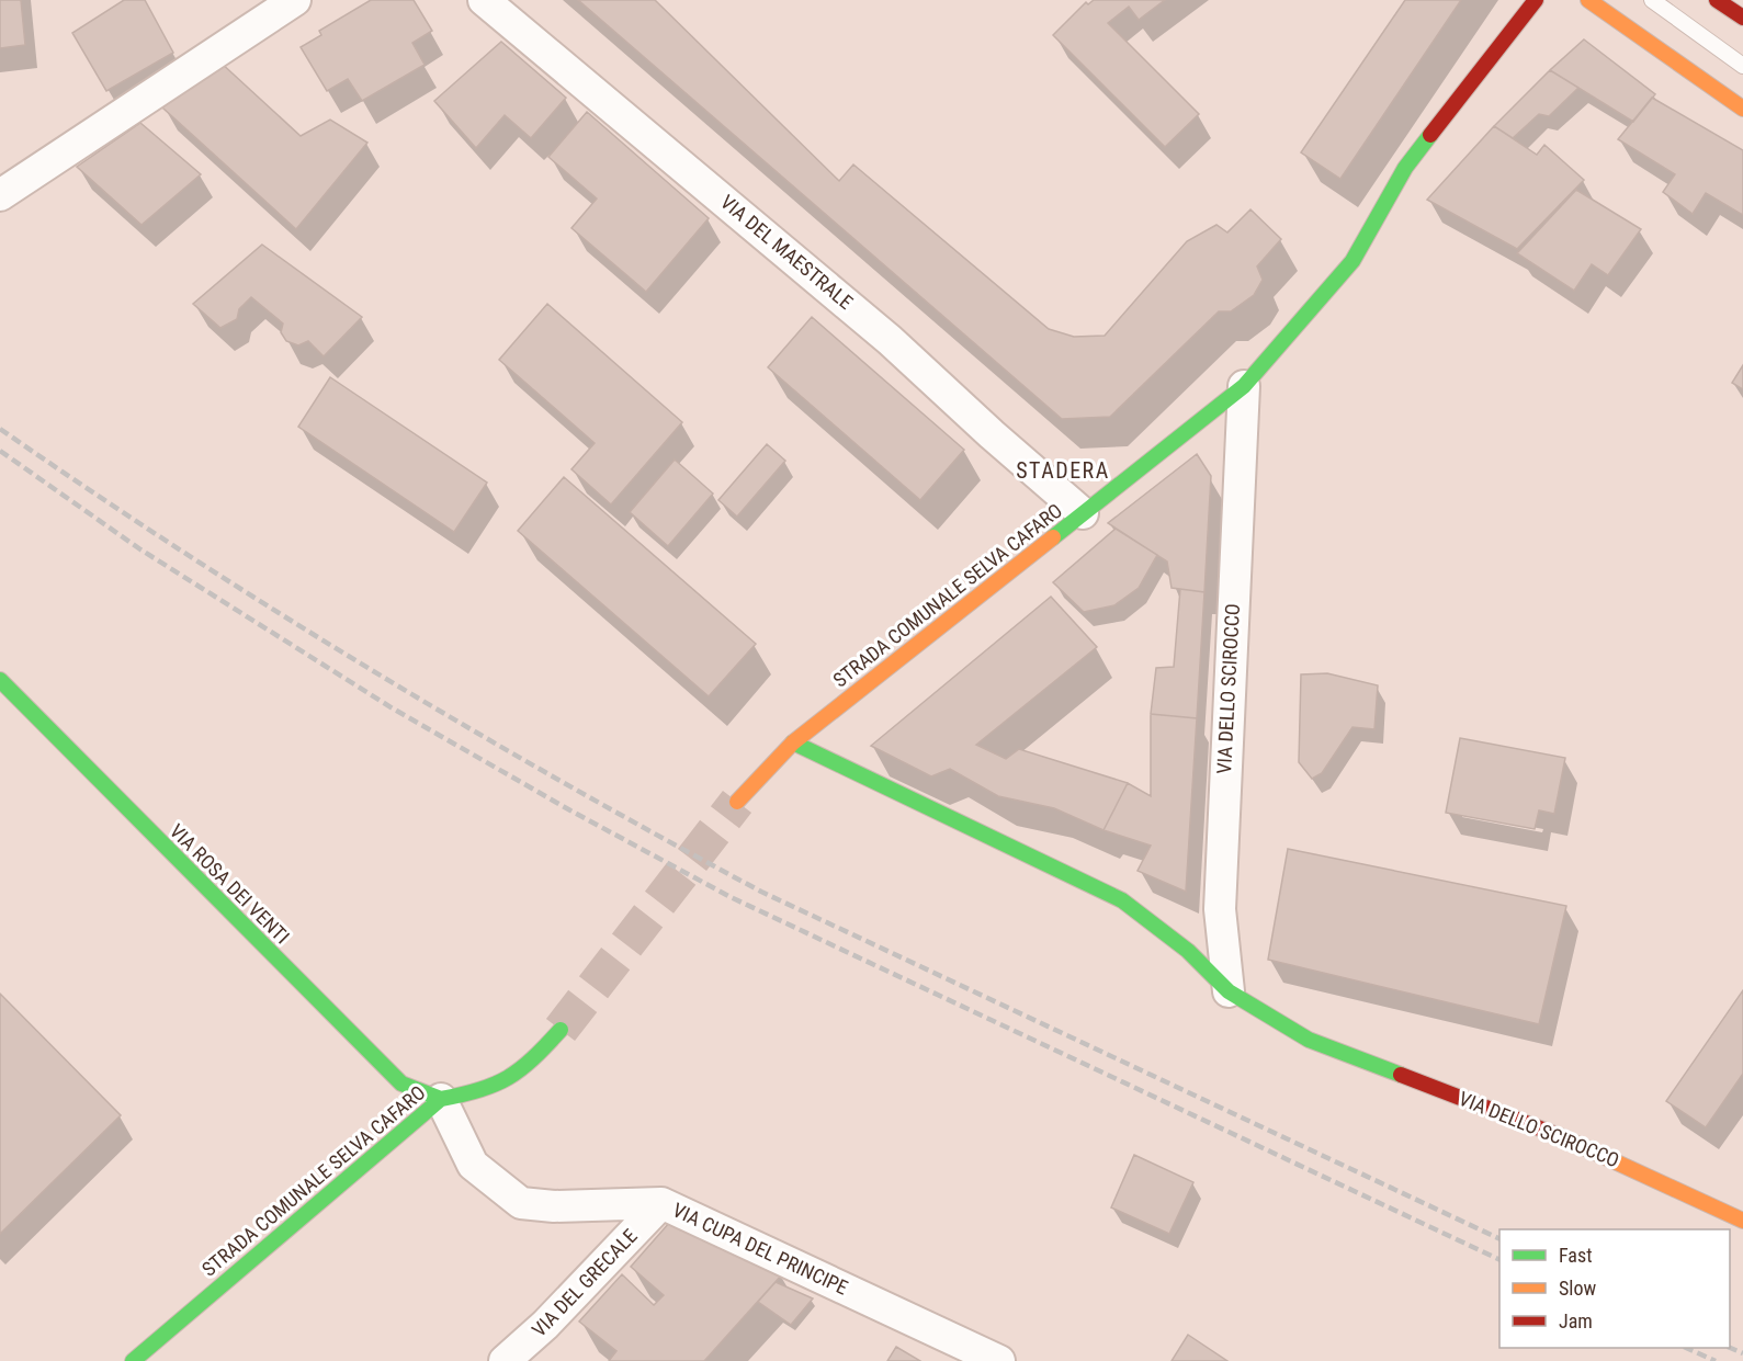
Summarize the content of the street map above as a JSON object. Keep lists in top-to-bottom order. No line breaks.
{"streets":{"street":["VIA DEL MAESTRALE","STRADA COMUNALE SELVA CAFARO","VIA DELLO SCIROCCO","VIA ROSA DEI VENTI","VIA CUPA DEL PRINCIPE","VIA DEL GRECALE"]},"crossings":[["VIA DEL MAESTRALE","STRADA COMUNALE SELVA CAFARO"],["STRADA COMUNALE SELVA CAFARO","VIA DELLO SCIROCCO"],["STRADA COMUNALE SELVA CAFARO","VIA ROSA DEI VENTI"],["STRADA COMUNALE SELVA CAFARO","VIA CUPA DEL PRINCIPE"],["VIA ROSA DEI VENTI","VIA CUPA DEL PRINCIPE"],["VIA CUPA DEL PRINCIPE","VIA DEL GRECALE"]],"districts":["STADERA"],"legend":["Fast","Slow","Jam"]}
